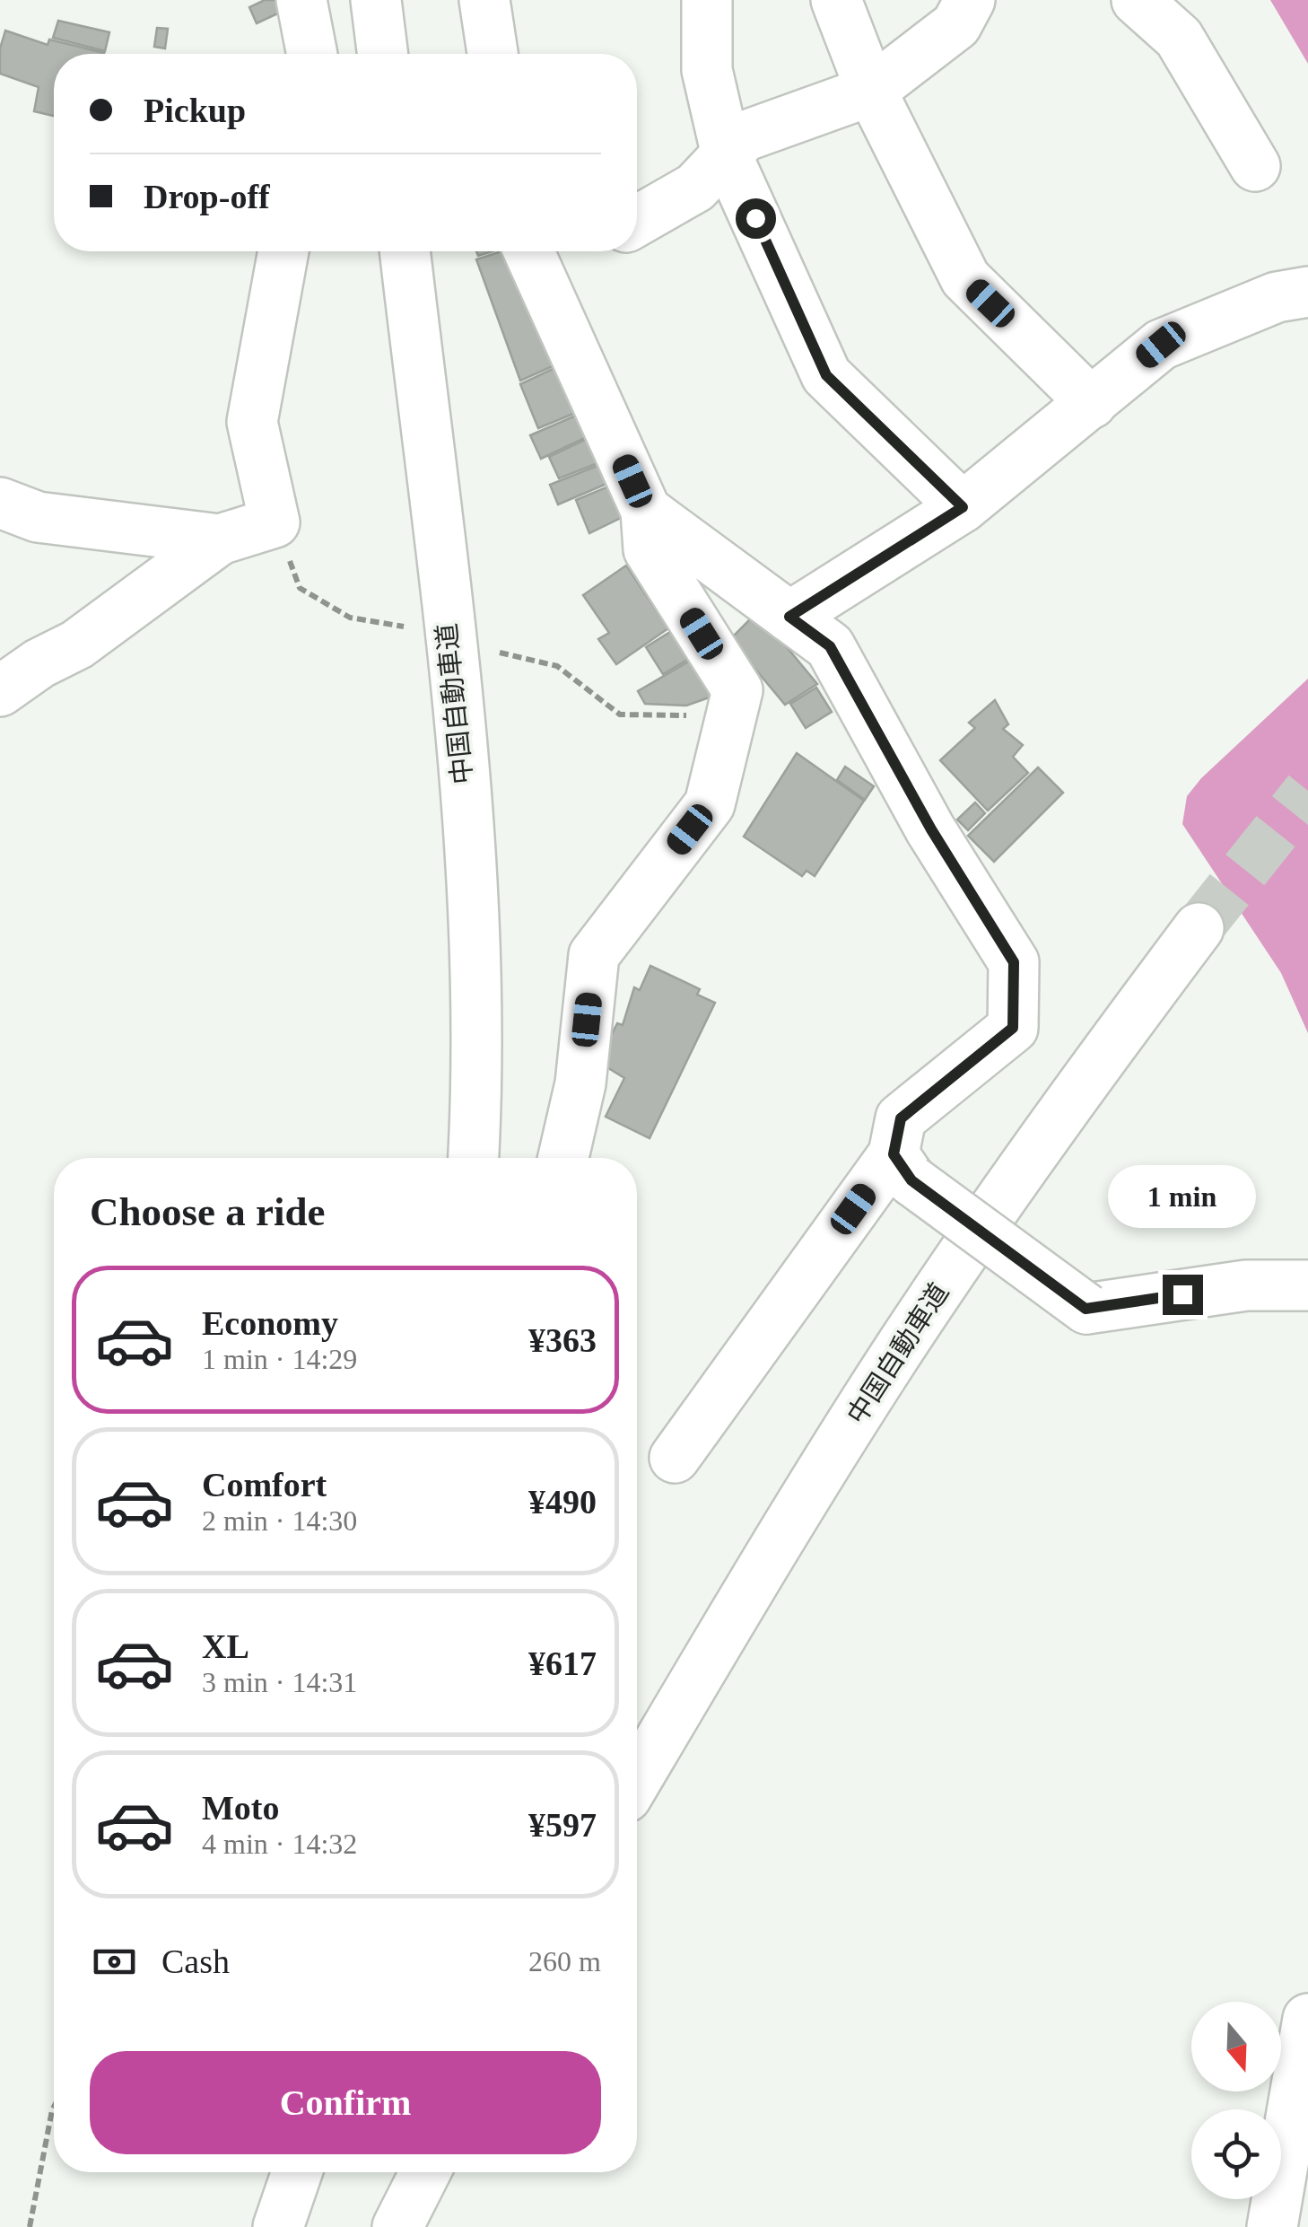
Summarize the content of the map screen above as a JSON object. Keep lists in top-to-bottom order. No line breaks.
{"streets":{"main road":["中国自動車道"]},"north":"bottom","page":{"banner":["Pickup","Drop-off"],"heading":"Choose a ride","bubble":"1 min","list":[{"name":"Economy","note":"1 min · 14:29","value":"¥363"},{"name":"Comfort","note":"2 min · 14:30","value":"¥490"},{"name":"XL","note":"3 min · 14:31","value":"¥617"},{"name":"Moto","note":"4 min · 14:32","value":"¥597"}],"pay":["Cash","260 m"],"buttons":"Confirm"}}
